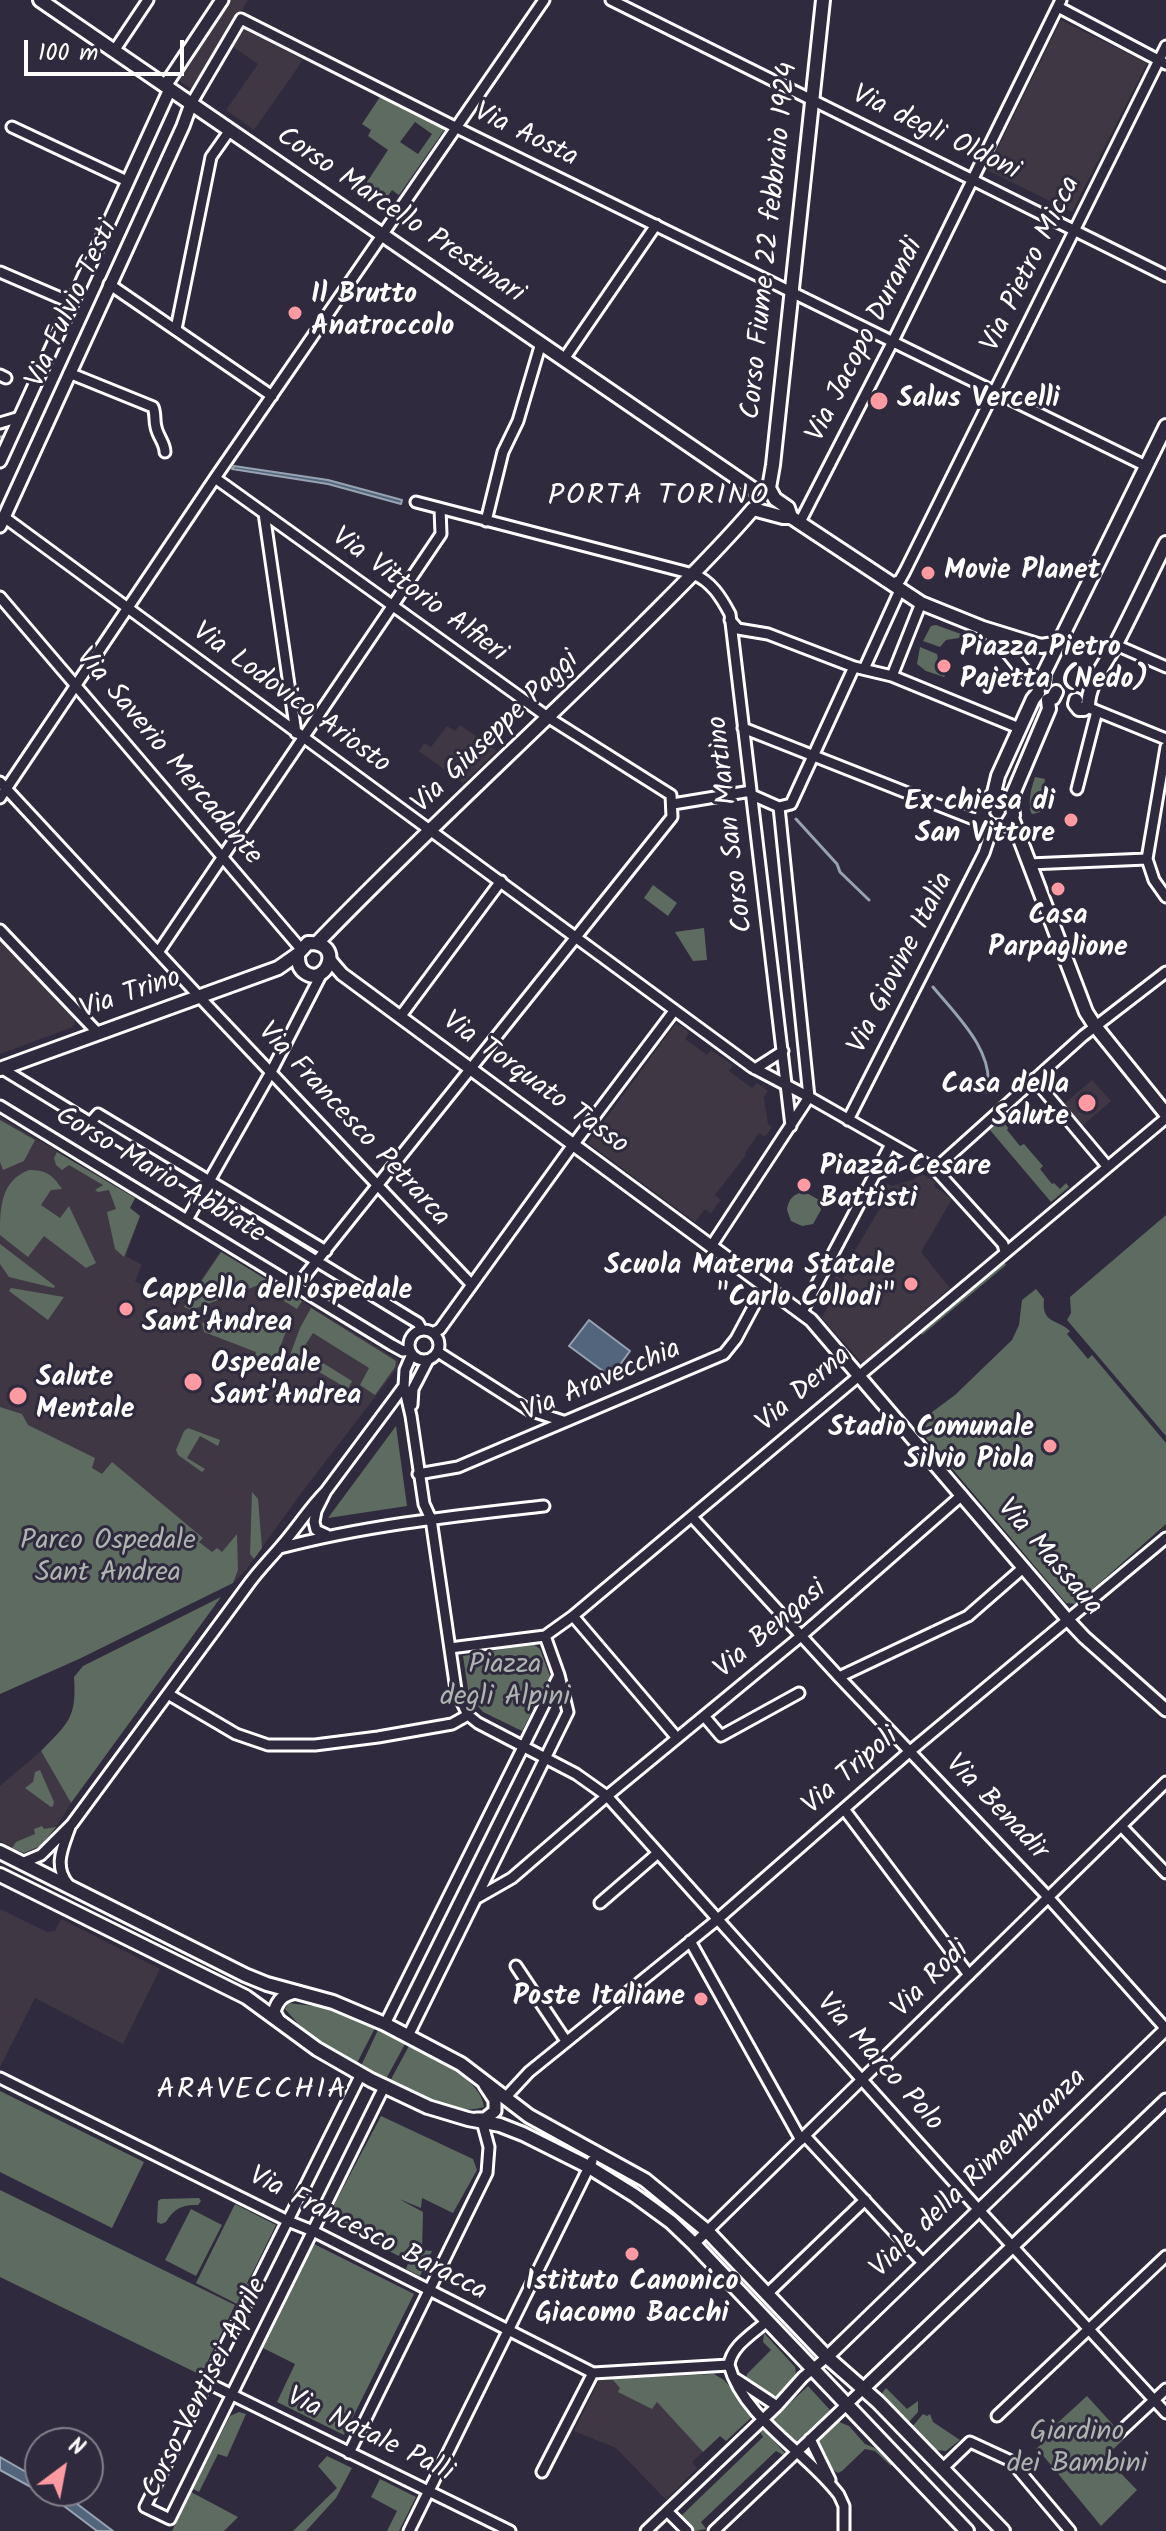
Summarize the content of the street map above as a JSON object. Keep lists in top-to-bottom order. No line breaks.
{"streets":{"main road":["Corso Marcello Prestinari","Corso Fiume 22 febbraio 1924","Via Giuseppe Paggi","Via Trino"],"street":["Via degli Oldoni","Via Aosta","Via Pietro Micca","Via Fulvio Testi","Via Jacopo Durandi","Via Vittorio Alfieri","Via Lodovico Ariosto","Via Saverio Mercadante","Corso San Martino","Via Giovine Italia","Via Torquato Tasso","Via Francesco Petrarca","Corso Mario Abbiate","Via Aravecchia","Via Derna","Via Massaua","Via Bengasi","Via Tripoli","Via Benadir","Via Rodi","Via Marco Polo","Viale della Rimembranza","Via Francesco Baracca","Corso Ventisei Aprile","Via Natale Palli"]},"crossings":[["Via degli Oldoni","Corso Fiume 22 febbraio 1924"],["Via degli Oldoni","Via Pietro Micca"],["Via degli Oldoni","Via Jacopo Durandi"],["Via Aosta","Corso Marcello Prestinari"],["Via Aosta","Corso Fiume 22 febbraio 1924"],["Via Aosta","Via Pietro Micca"],["Via Aosta","Via Fulvio Testi"],["Via Aosta","Via Jacopo Durandi"],["Corso Marcello Prestinari","Corso Fiume 22 febbraio 1924"],["Corso Marcello Prestinari","Via Fulvio Testi"],["Corso Marcello Prestinari","Via Giuseppe Paggi"],["Corso Fiume 22 febbraio 1924","Via Giuseppe Paggi"],["Via Fulvio Testi","Via Lodovico Ariosto"],["Via Vittorio Alfieri","Via Giuseppe Paggi"],["Via Lodovico Ariosto","Via Giuseppe Paggi"],["Via Lodovico Ariosto","Corso San Martino"],["Via Giuseppe Paggi","Via Saverio Mercadante"],["Via Giuseppe Paggi","Corso San Martino"],["Via Giuseppe Paggi","Via Trino"],["Via Giuseppe Paggi","Via Torquato Tasso"],["Via Saverio Mercadante","Via Trino"],["Via Saverio Mercadante","Via Torquato Tasso"],["Via Trino","Via Torquato Tasso"],["Via Trino","Via Francesco Petrarca"],["Via Trino","Corso Mario Abbiate"],["Via Derna","Via Massaua"],["Via Derna","Via Benadir"],["Via Massaua","Via Bengasi"],["Via Massaua","Via Tripoli"],["Via Bengasi","Via Benadir"],["Via Bengasi","Via Marco Polo"],["Via Tripoli","Via Benadir"],["Via Tripoli","Via Marco Polo"],["Via Benadir","Via Rodi"],["Via Benadir","Viale della Rimembranza"],["Via Rodi","Via Marco Polo"],["Via Marco Polo","Viale della Rimembranza"],["Via Francesco Baracca","Corso Ventisei Aprile"],["Corso Ventisei Aprile","Via Natale Palli"]],"districts":["PORTA TORINO","ARAVECCHIA"],"parks":["Parco Ospedale Sant Andrea","Piazza degli Alpini","Giardino dei Bambini"],"places":["Il Brutto Anatroccolo","Salus Vercelli","Movie Planet","Piazza Pietro Pajetta (Nedo)","Ex chiesa di San Vittore","Casa Parpaglione","Casa della Salute","Piazza Cesare Battisti","Scuola Materna Statale \"Carlo Collodi\"","Cappella dell'ospedale Sant'Andrea","Ospedale Sant'Andrea","Salute Mentale","Stadio Comunale Silvio Piola","Poste Italiane","Istituto Canonico Giacomo Bacchi"],"scale_bar":"100 m","north":"top right"}
